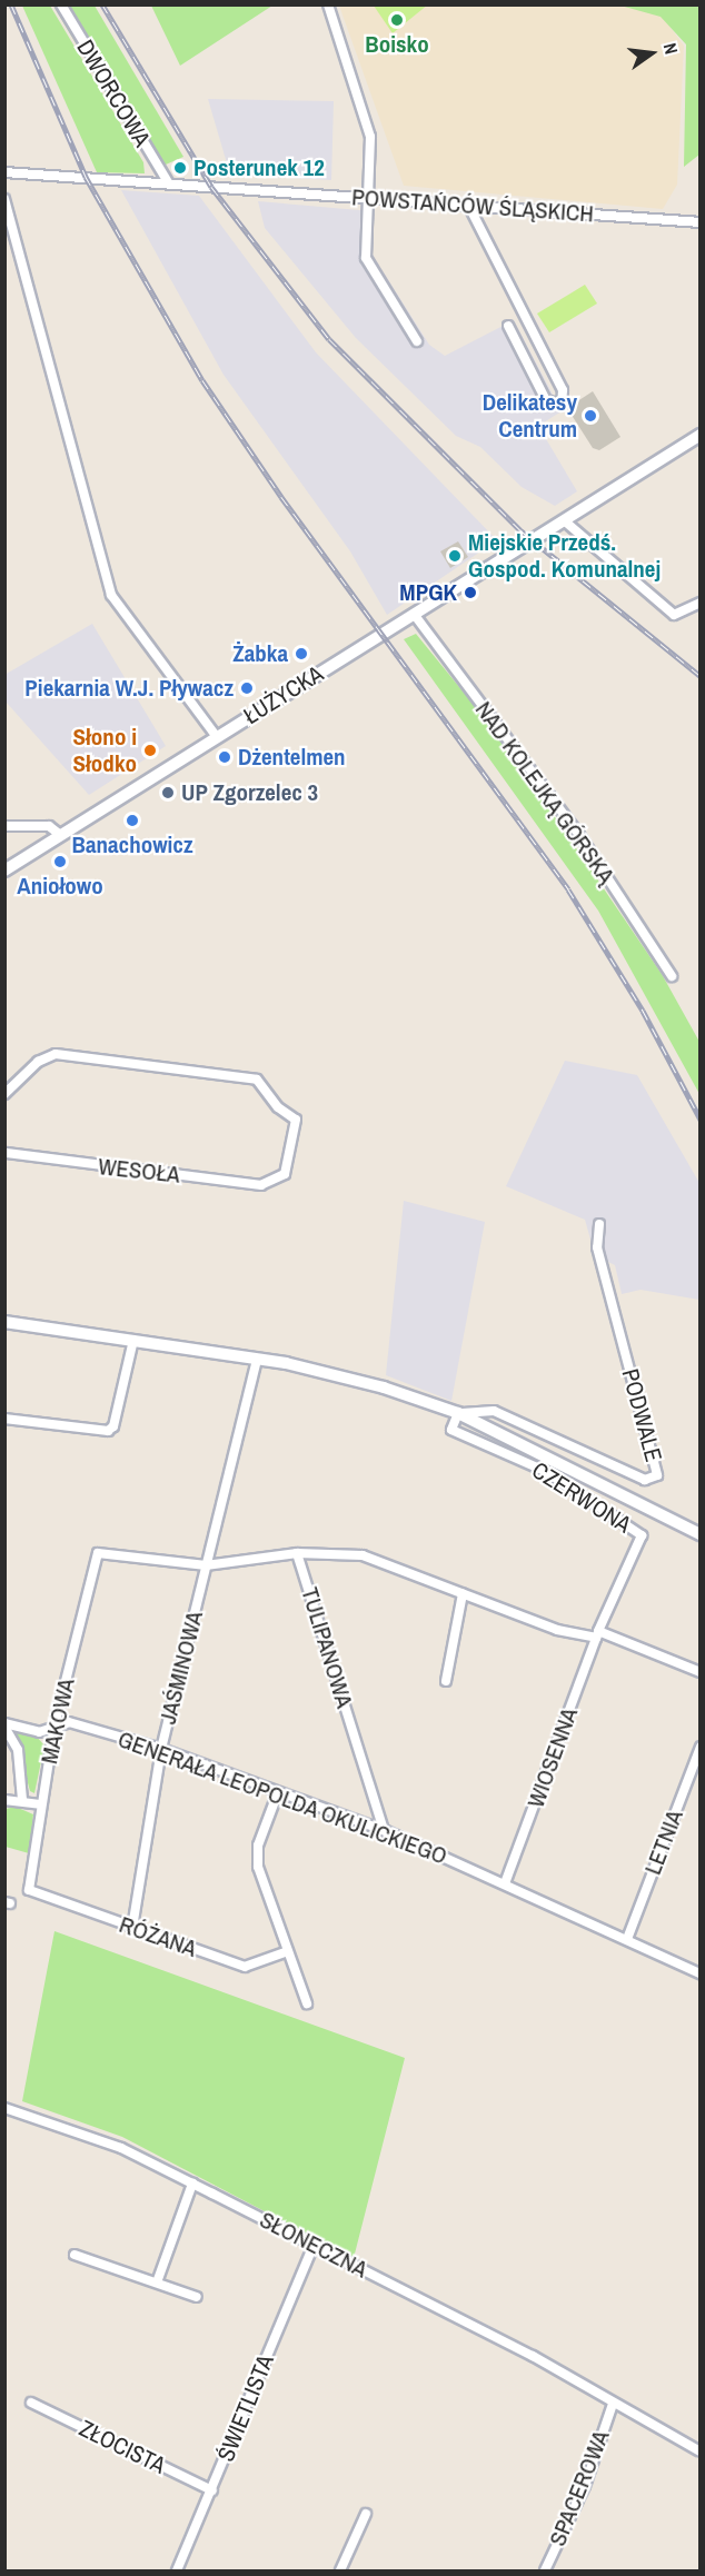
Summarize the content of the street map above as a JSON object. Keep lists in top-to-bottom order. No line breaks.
{"streets":{"main road":["ŁUŻYCKA"],"street":["DWORCOWA","POWSTAŃCÓW ŚLĄSKICH","NAD KOLEJKĄ GÓRSKĄ","WESOŁA","PODWALE","CZERWONA","TULIPANOWA","JAŚMINOWA","MAKOWA","WIOSENNA","GENERAŁA LEOPOLDA OKULICKIEGO","LETNIA","RÓŻANA","SŁONECZNA","ŚWIETLISTA","ZŁOCISTA","SPACEROWA"]},"crossings":[["DWORCOWA","POWSTAŃCÓW ŚLĄSKICH"],["ŁUŻYCKA","NAD KOLEJKĄ GÓRSKĄ"],["PODWALE","CZERWONA"],["CZERWONA","WIOSENNA"],["TULIPANOWA","GENERAŁA LEOPOLDA OKULICKIEGO"],["JAŚMINOWA","MAKOWA"],["JAŚMINOWA","GENERAŁA LEOPOLDA OKULICKIEGO"],["JAŚMINOWA","RÓŻANA"],["MAKOWA","GENERAŁA LEOPOLDA OKULICKIEGO"],["MAKOWA","RÓŻANA"],["WIOSENNA","GENERAŁA LEOPOLDA OKULICKIEGO"],["GENERAŁA LEOPOLDA OKULICKIEGO","LETNIA"],["SŁONECZNA","ŚWIETLISTA"],["SŁONECZNA","SPACEROWA"],["ŚWIETLISTA","ZŁOCISTA"]],"places":["Boisko","Posterunek 12","Delikatesy Centrum","Miejskie Przedś. Gospod. Komunalnej","MPGK","Żabka","Piekarnia W.J. Pływacz","Słono i Słodko","Dżentelmen","UP Zgorzelec 3","Banachowicz","Aniołowo"],"north":"right"}
